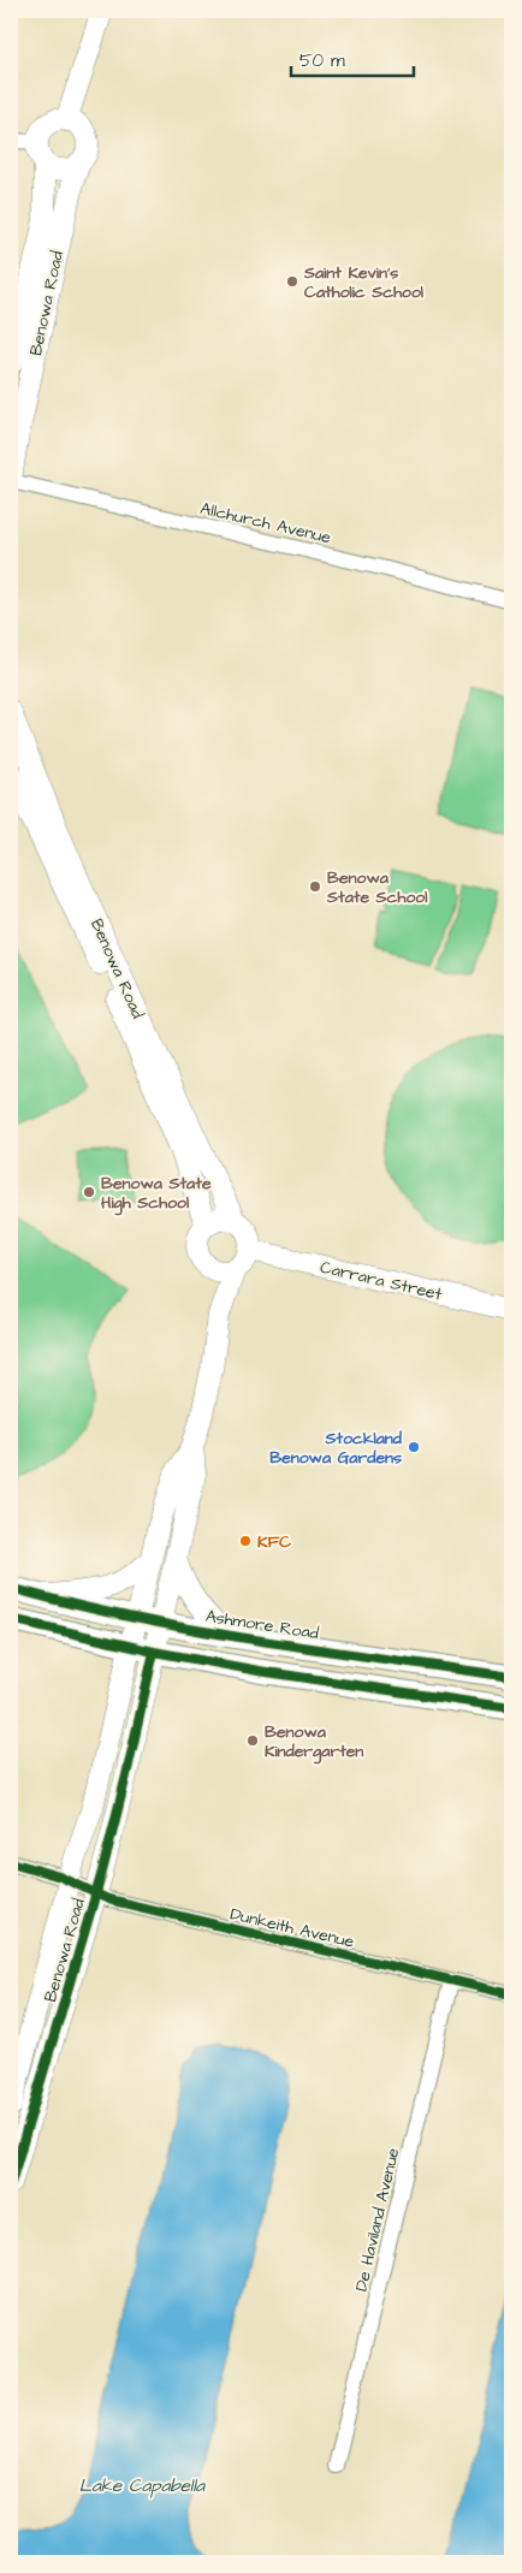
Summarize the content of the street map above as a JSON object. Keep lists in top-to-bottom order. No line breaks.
{"streets":{"main road":["Benowa Road","Carrara Street","Ashmore Road"],"street":["Allchurch Avenue","Dunkeith Avenue","De Haviland Avenue"]},"crossings":[["Benowa Road","Allchurch Avenue"],["Benowa Road","Carrara Street"],["Benowa Road","Ashmore Road"],["Benowa Road","Dunkeith Avenue"],["Dunkeith Avenue","De Haviland Avenue"]],"water":["Lake Capabella"],"places":["Saint Kevin's Catholic School","Benowa State School","Benowa State High School","Stockland Benowa Gardens","KFC","Benowa Kindergarten"],"scale_bar":"50 m"}
